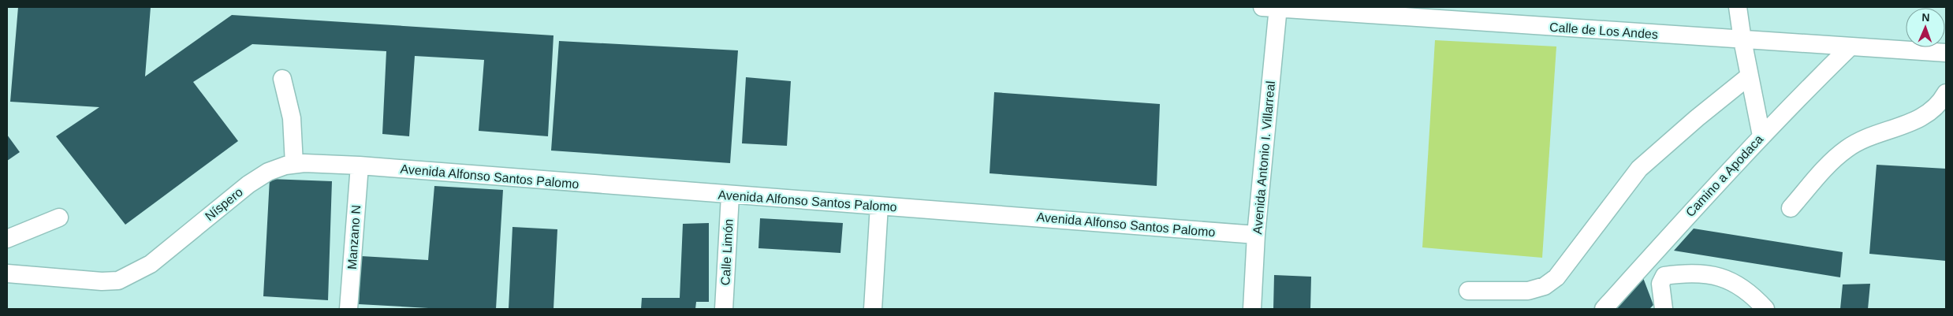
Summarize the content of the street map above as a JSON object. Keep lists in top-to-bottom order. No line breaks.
{"streets":{"street":["Calle de Los Andes","Avenida Antonio I. Villarreal","Camino a Apodaca","Avenida Alfonso Santos Palomo","Níspero","Manzano N","Calle Limón"]},"crossings":[["Calle de Los Andes","Avenida Antonio I. Villarreal"],["Calle de Los Andes","Camino a Apodaca"],["Avenida Antonio I. Villarreal","Avenida Alfonso Santos Palomo"],["Avenida Alfonso Santos Palomo","Níspero"],["Avenida Alfonso Santos Palomo","Manzano N"],["Avenida Alfonso Santos Palomo","Calle Limón"],["Níspero","Manzano N"]],"north":"top"}
